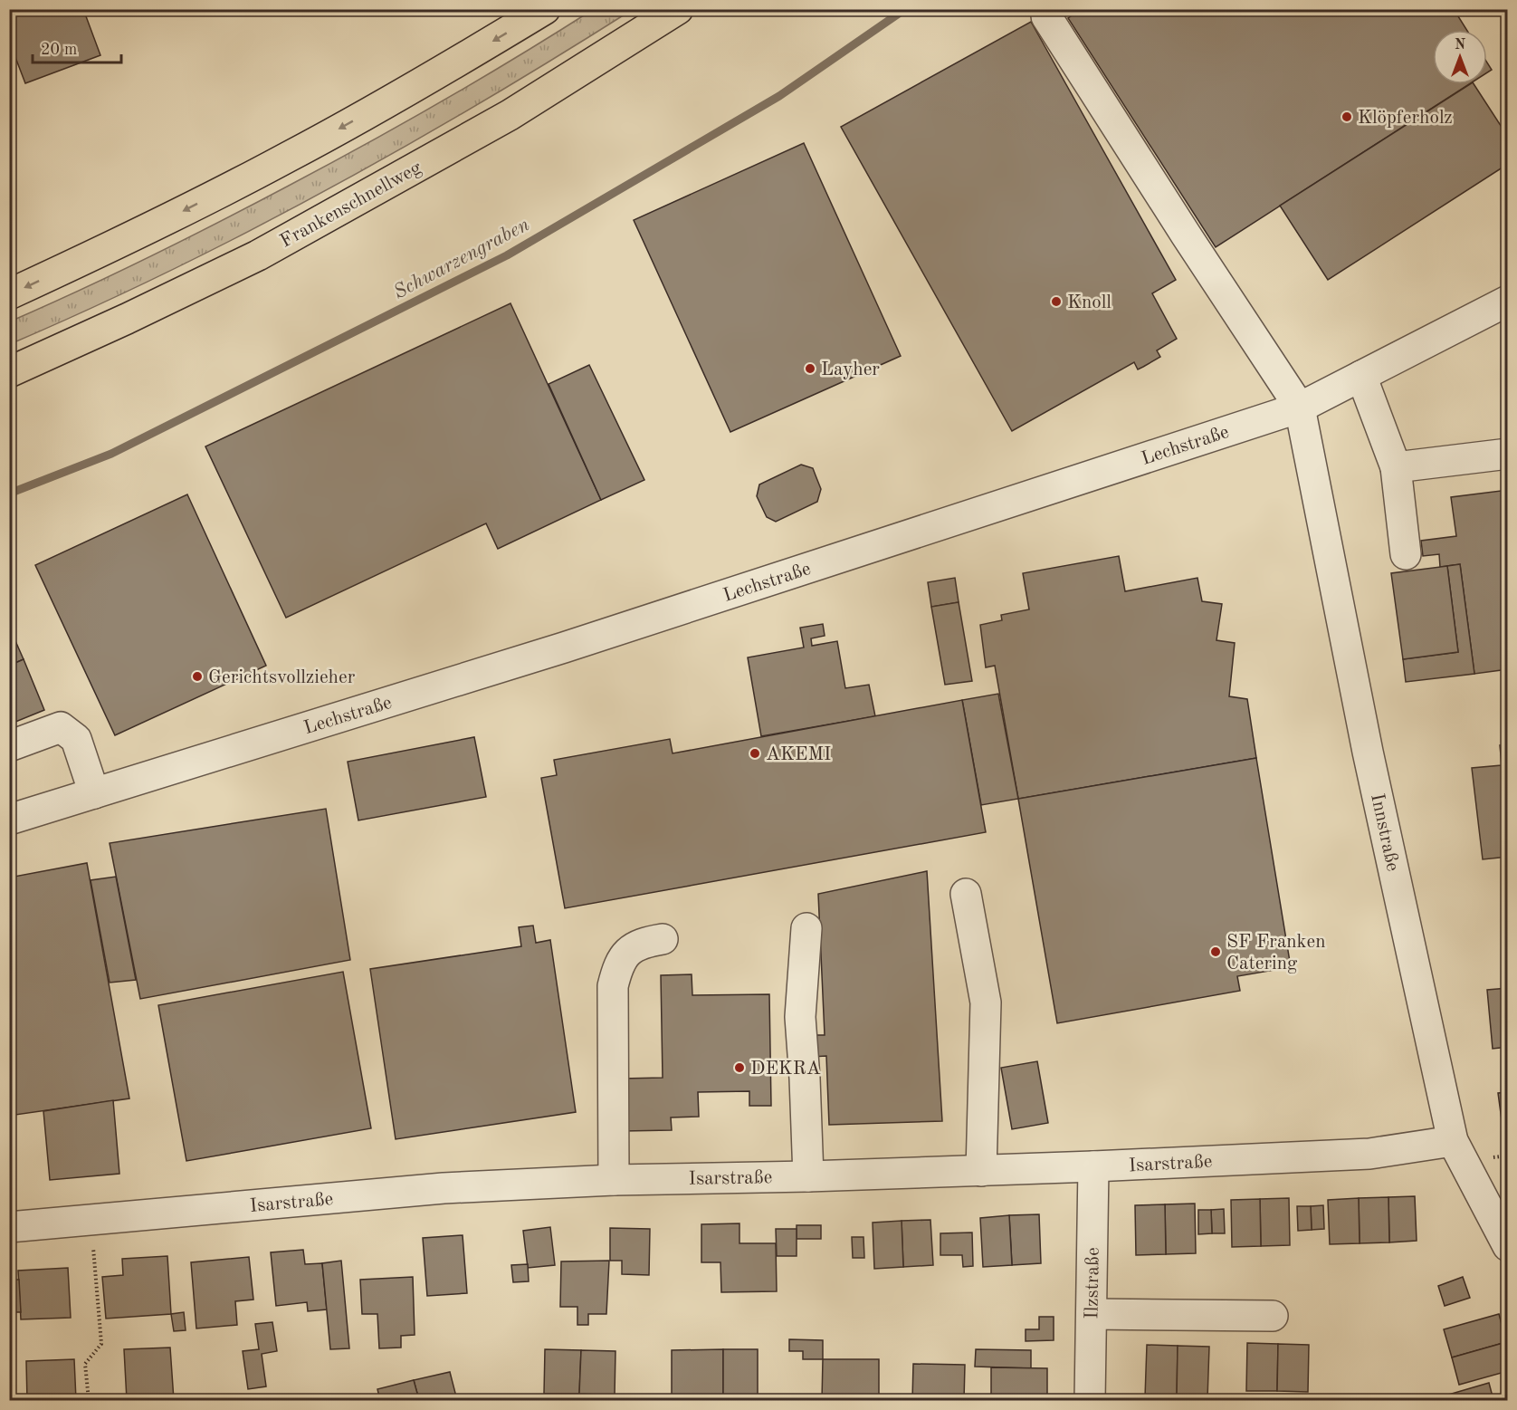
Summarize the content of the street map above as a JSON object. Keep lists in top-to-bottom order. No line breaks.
{"streets":{"highway":["Frankenschnellweg"],"street":["Lechstraße","Innstraße","Isarstraße","Ilzstraße"]},"crossings":[["Lechstraße","Innstraße"],["Innstraße","Isarstraße"],["Isarstraße","Ilzstraße"]],"water":["Schwarzengraben"],"places":["Klöpferholz","Knoll","Layher","Gerichtsvollzieher","AKEMI","SF Franken Catering","DEKRA"],"scale_bar":"20 m","north":"top"}
